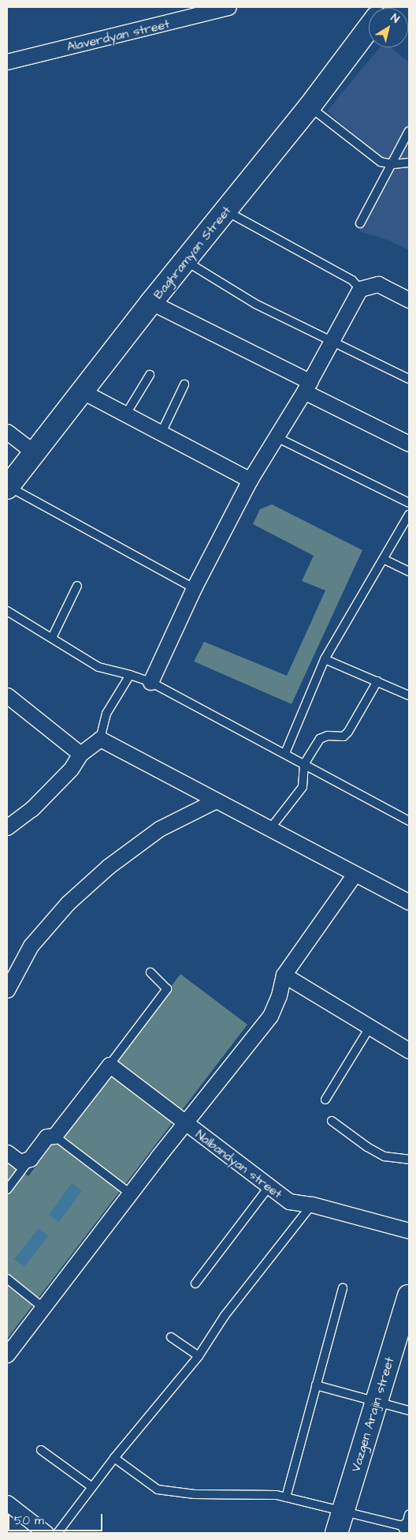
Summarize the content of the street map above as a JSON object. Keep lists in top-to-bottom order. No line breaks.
{"streets":{"main road":["Baghramyan Street","Vazgen Arajin street"],"street":["Alaverdyan street","Nalbandyan street"]},"scale_bar":"50 m","north":"top right"}
